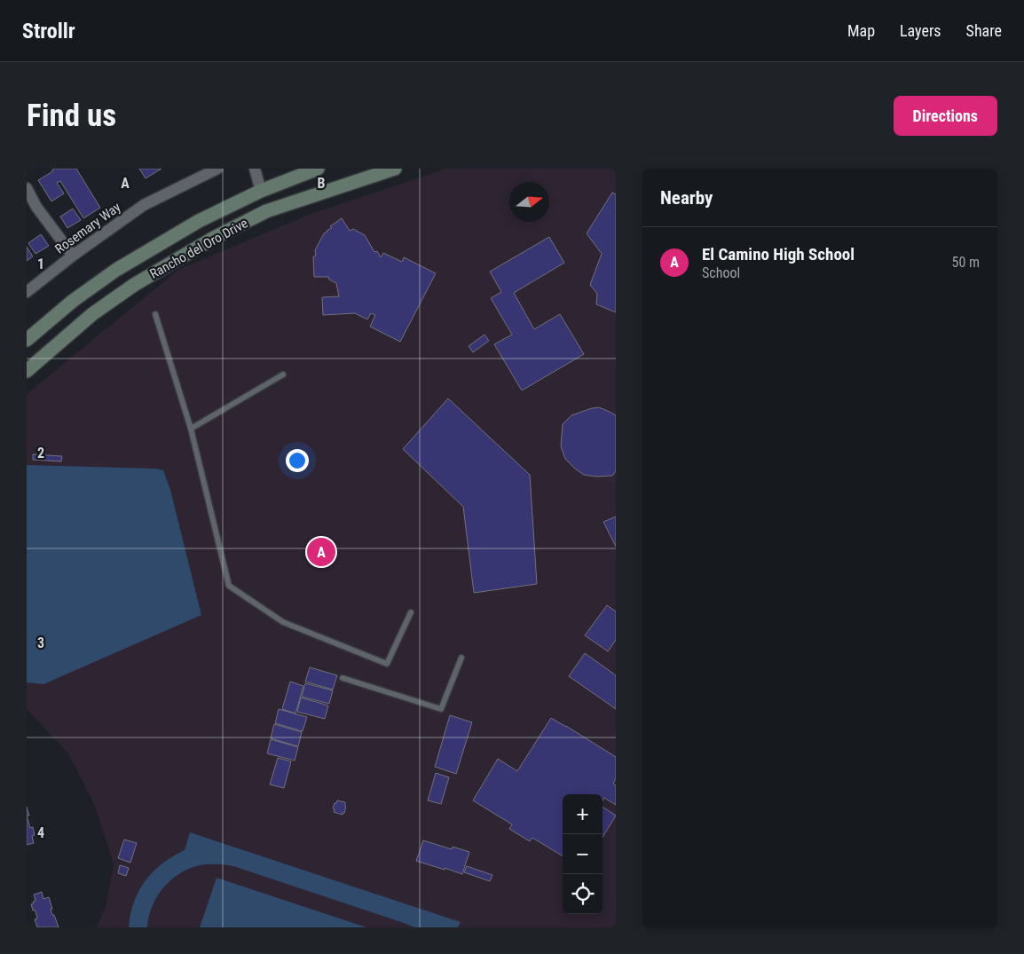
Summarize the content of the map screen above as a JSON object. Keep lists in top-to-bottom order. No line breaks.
{"streets":{"main road":["Rancho del Oro Drive"],"street":["Rosemary Way"]},"north":"right","page":{"header":"Strollr","nav":["Map","Layers","Share"],"buttons":"Directions","title":"Find us","heading":"Nearby","list":[{"mark":"A","name":"El Camino High School","note":"School","value":"50 m"}],"pins":"A","map_buttons":["+","−"]},"grid":{"columns":["A","B"],"rows":["1","2","3","4"]}}
